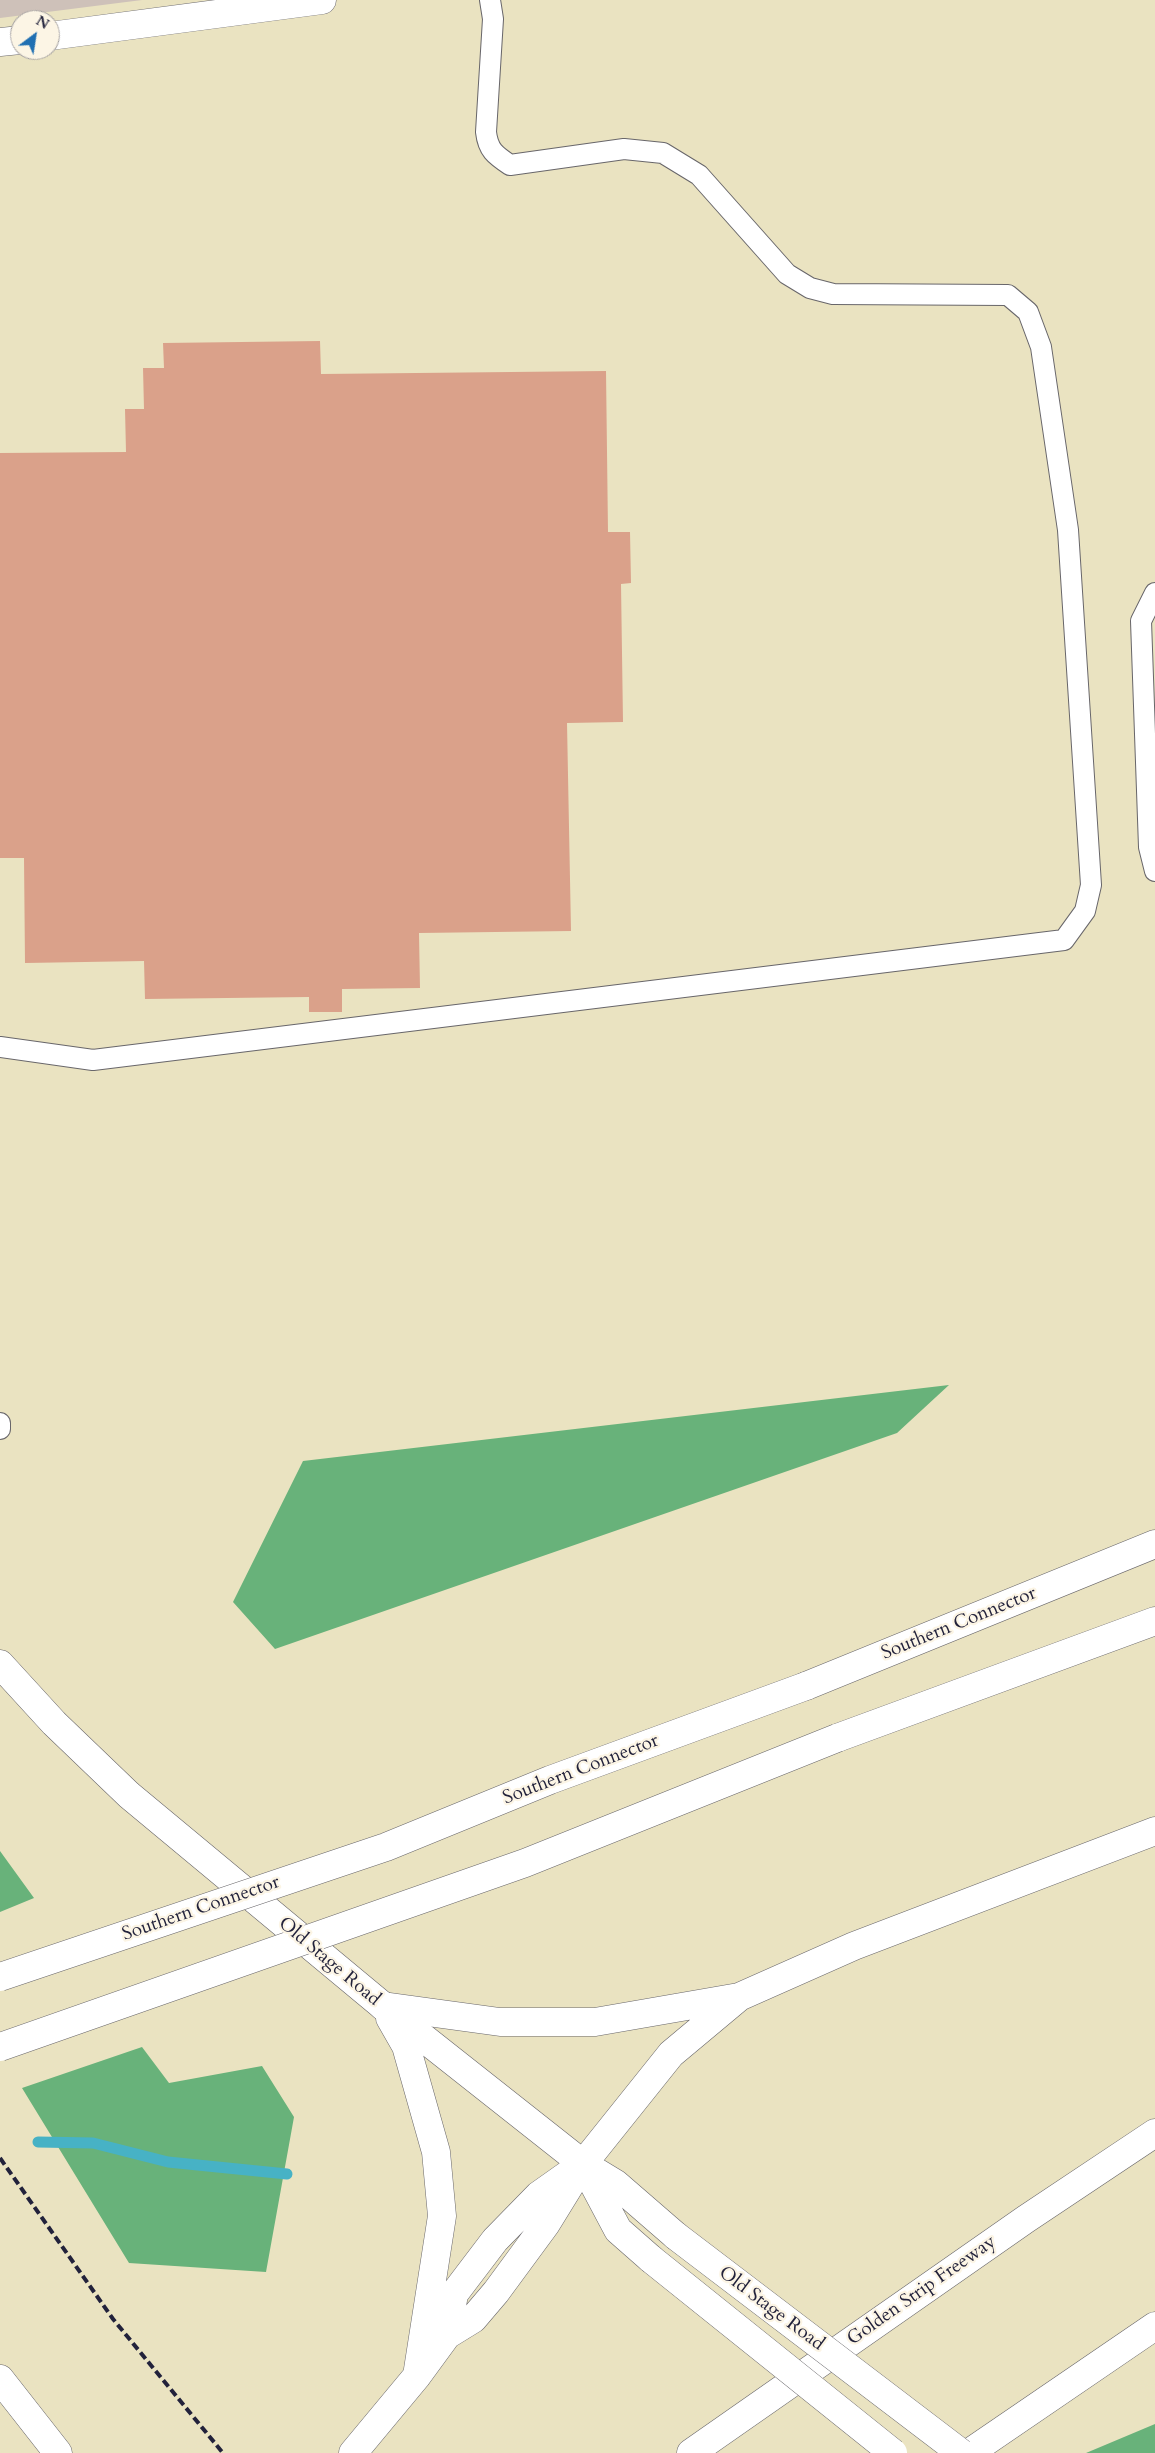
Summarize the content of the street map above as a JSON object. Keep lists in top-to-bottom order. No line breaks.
{"streets":{"main road":["Southern Connector","Old Stage Road","Golden Strip Freeway"]},"north":"top right"}
